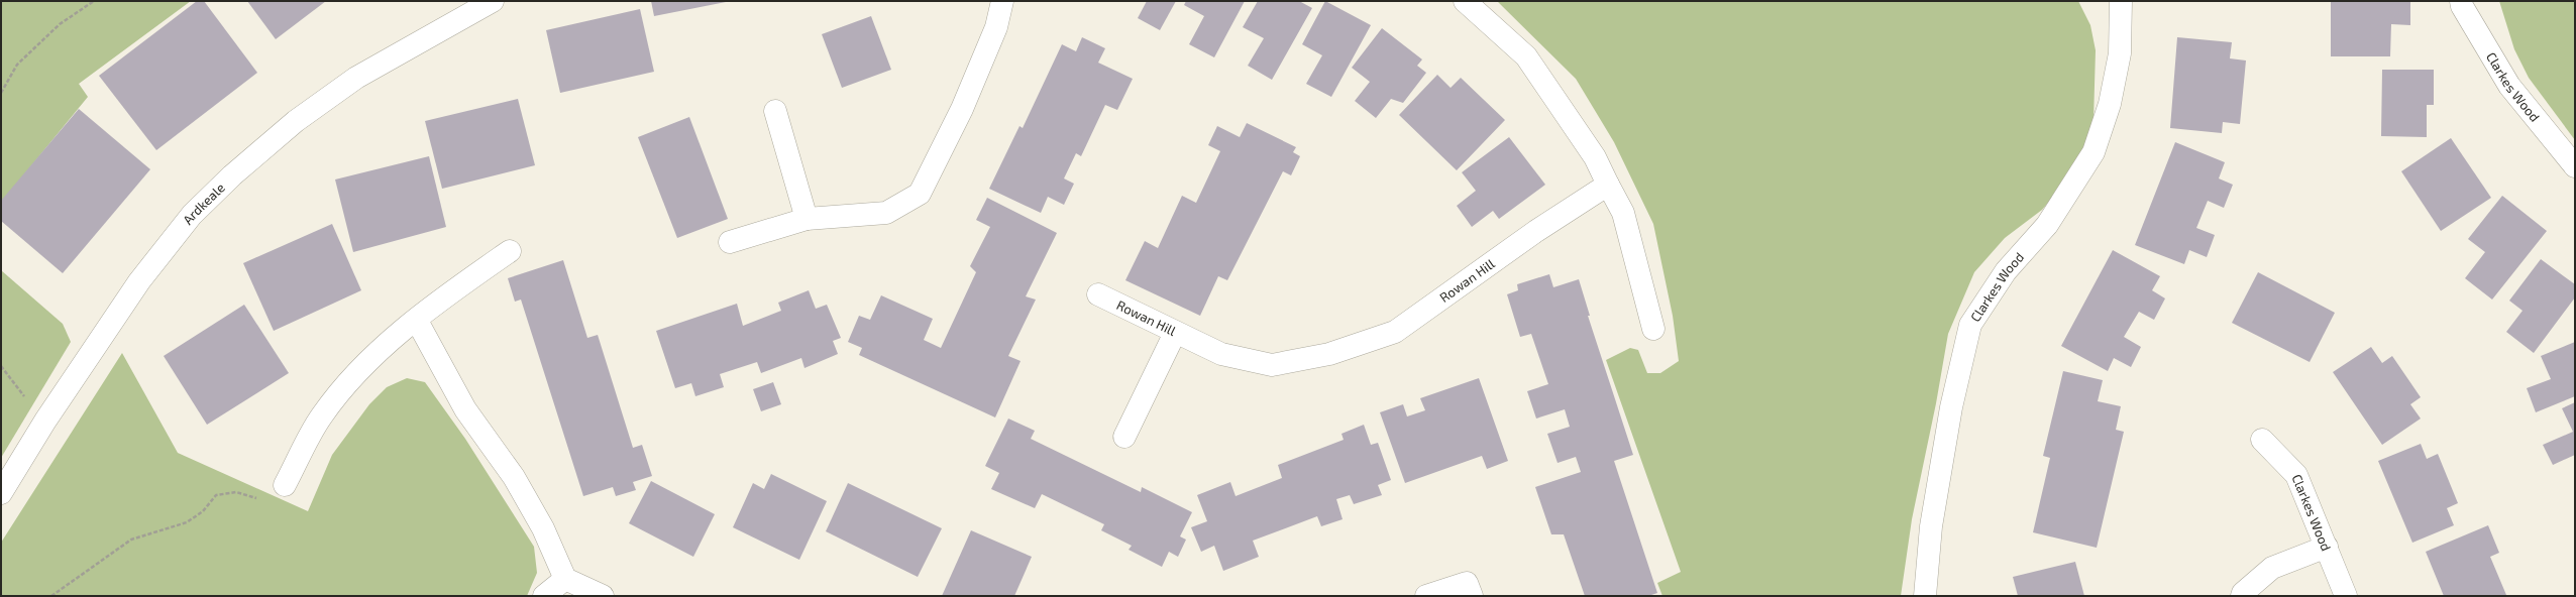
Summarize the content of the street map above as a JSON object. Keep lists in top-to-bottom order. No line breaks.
{"streets":{"street":["Clarkes Wood","Ardkeale","Rowan Hill"]}}
